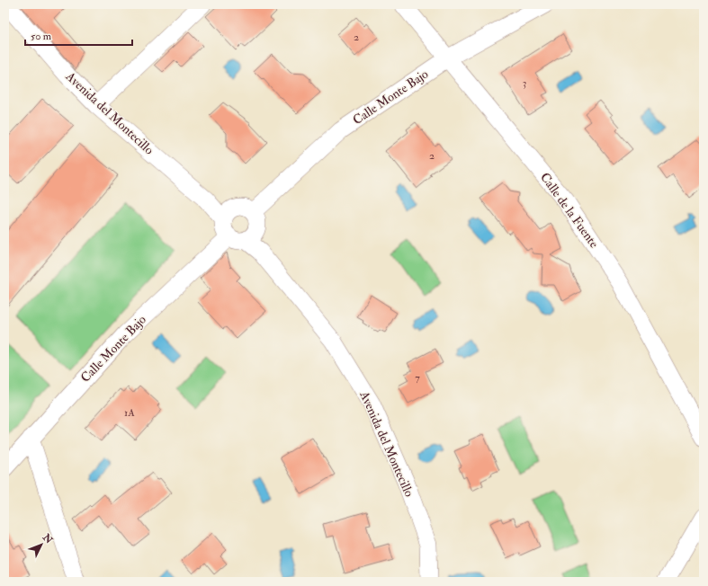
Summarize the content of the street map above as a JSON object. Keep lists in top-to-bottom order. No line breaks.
{"streets":{"street":["Calle Monte Bajo","Avenida del Montecillo","Calle de la Fuente"]},"crossings":[["Calle Monte Bajo","Avenida del Montecillo"],["Calle Monte Bajo","Calle de la Fuente"]],"house_numbers":["2","3","2","7","1A"],"scale_bar":"50 m","north":"top right"}
